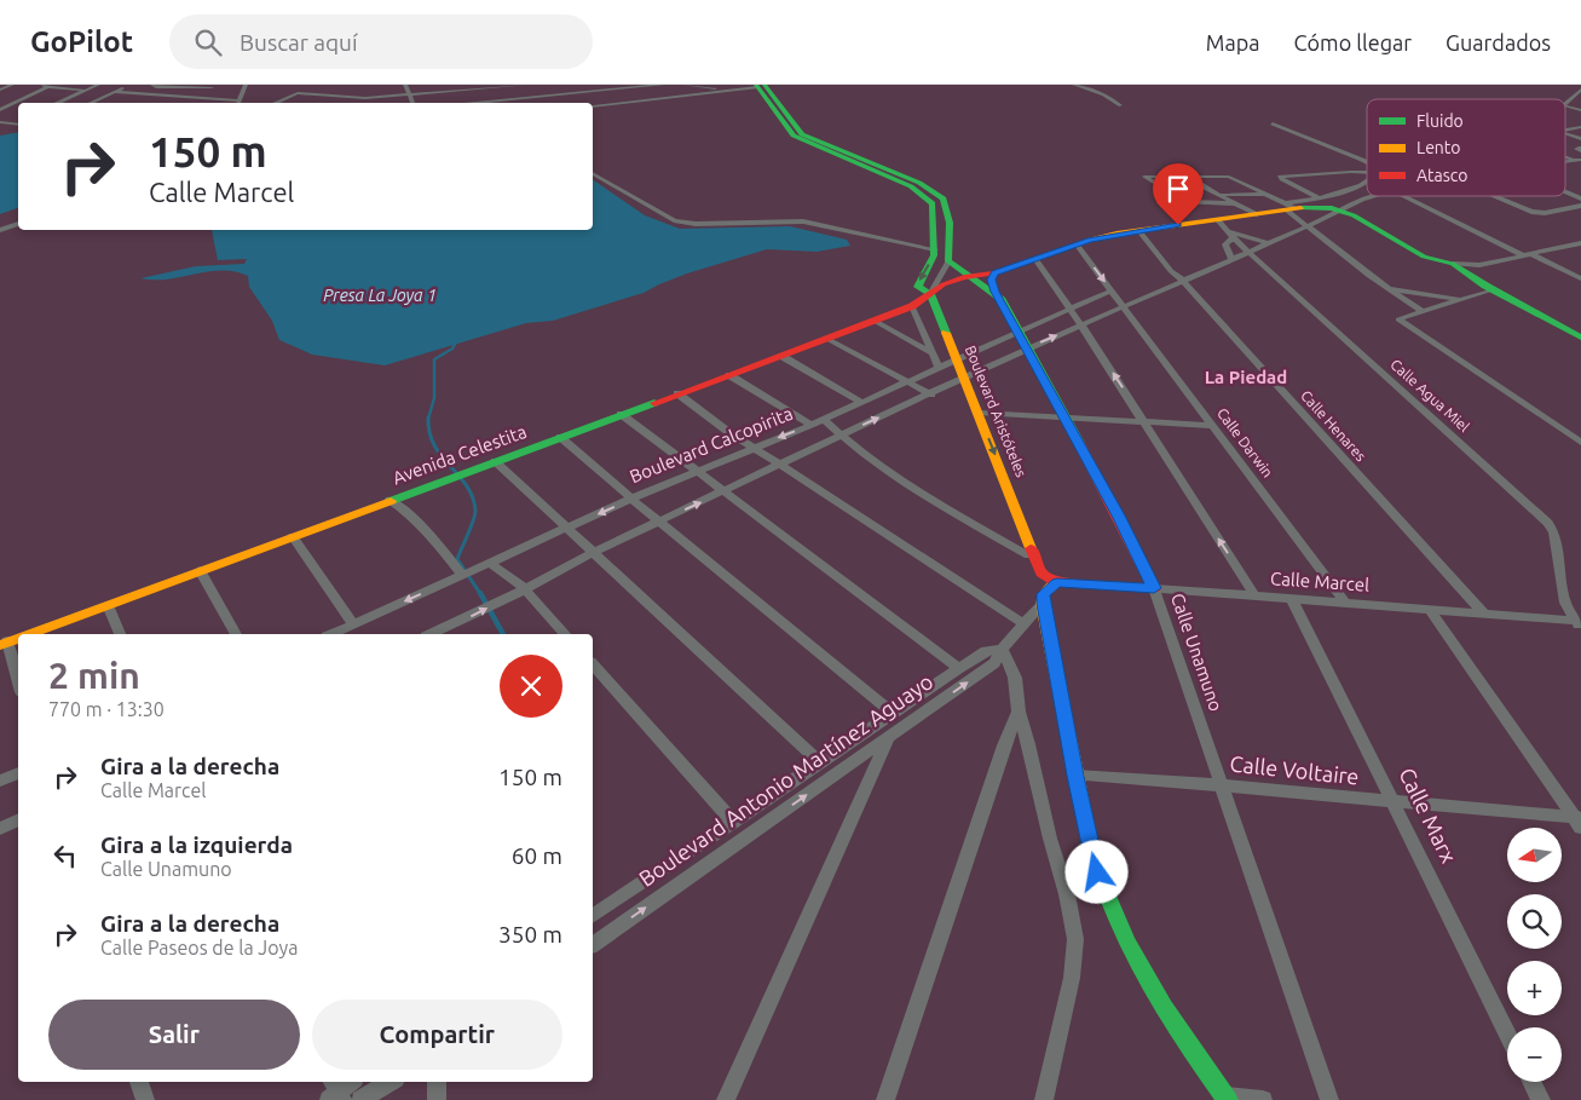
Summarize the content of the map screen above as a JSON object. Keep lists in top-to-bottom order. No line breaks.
{"streets":{"street":["Calle Agua Miel","Boulevard Aristóteles","Calle Henares","Calle Darwin","Boulevard Calcopirita","Avenida Celestita","Calle Marcel","Calle Unamuno","Calle Voltaire","Boulevard Antonio Martínez Aguayo","Calle Marx"]},"crossings":[["Calle Agua Miel","Avenida Celestita"],["Calle Agua Miel","Calle Marcel"],["Boulevard Aristóteles","Boulevard Calcopirita"],["Boulevard Aristóteles","Avenida Celestita"],["Boulevard Aristóteles","Calle Marcel"],["Boulevard Aristóteles","Calle Unamuno"],["Boulevard Aristóteles","Calle Voltaire"],["Boulevard Aristóteles","Boulevard Antonio Martínez Aguayo"],["Calle Henares","Avenida Celestita"],["Calle Henares","Calle Marcel"],["Calle Darwin","Boulevard Calcopirita"],["Calle Darwin","Avenida Celestita"],["Calle Darwin","Calle Marcel"],["Boulevard Calcopirita","Calle Unamuno"],["Avenida Celestita","Calle Unamuno"],["Calle Marcel","Calle Unamuno"],["Calle Marcel","Calle Marx"],["Calle Unamuno","Calle Voltaire"],["Calle Voltaire","Calle Marx"]],"districts":["La Piedad"],"water":["Presa La Joya 1"],"legend":["Fluido","Lento","Atasco"],"north":"left","page":{"header":"GoPilot","search":"Buscar aquí","nav":["Mapa","Cómo llegar","Guardados"],"turn":["150 m","Calle Marcel"],"heading":["2 min","770 m · 13:30"],"list":[{"name":"Gira a la derecha","note":"Calle Marcel","value":"150 m"},{"name":"Gira a la izquierda","note":"Calle Unamuno","value":"60 m"},{"name":"Gira a la derecha","note":"Calle Paseos de la Joya","value":"350 m"}],"map_buttons":["+","−"],"buttons":["Salir","Compartir"]}}
